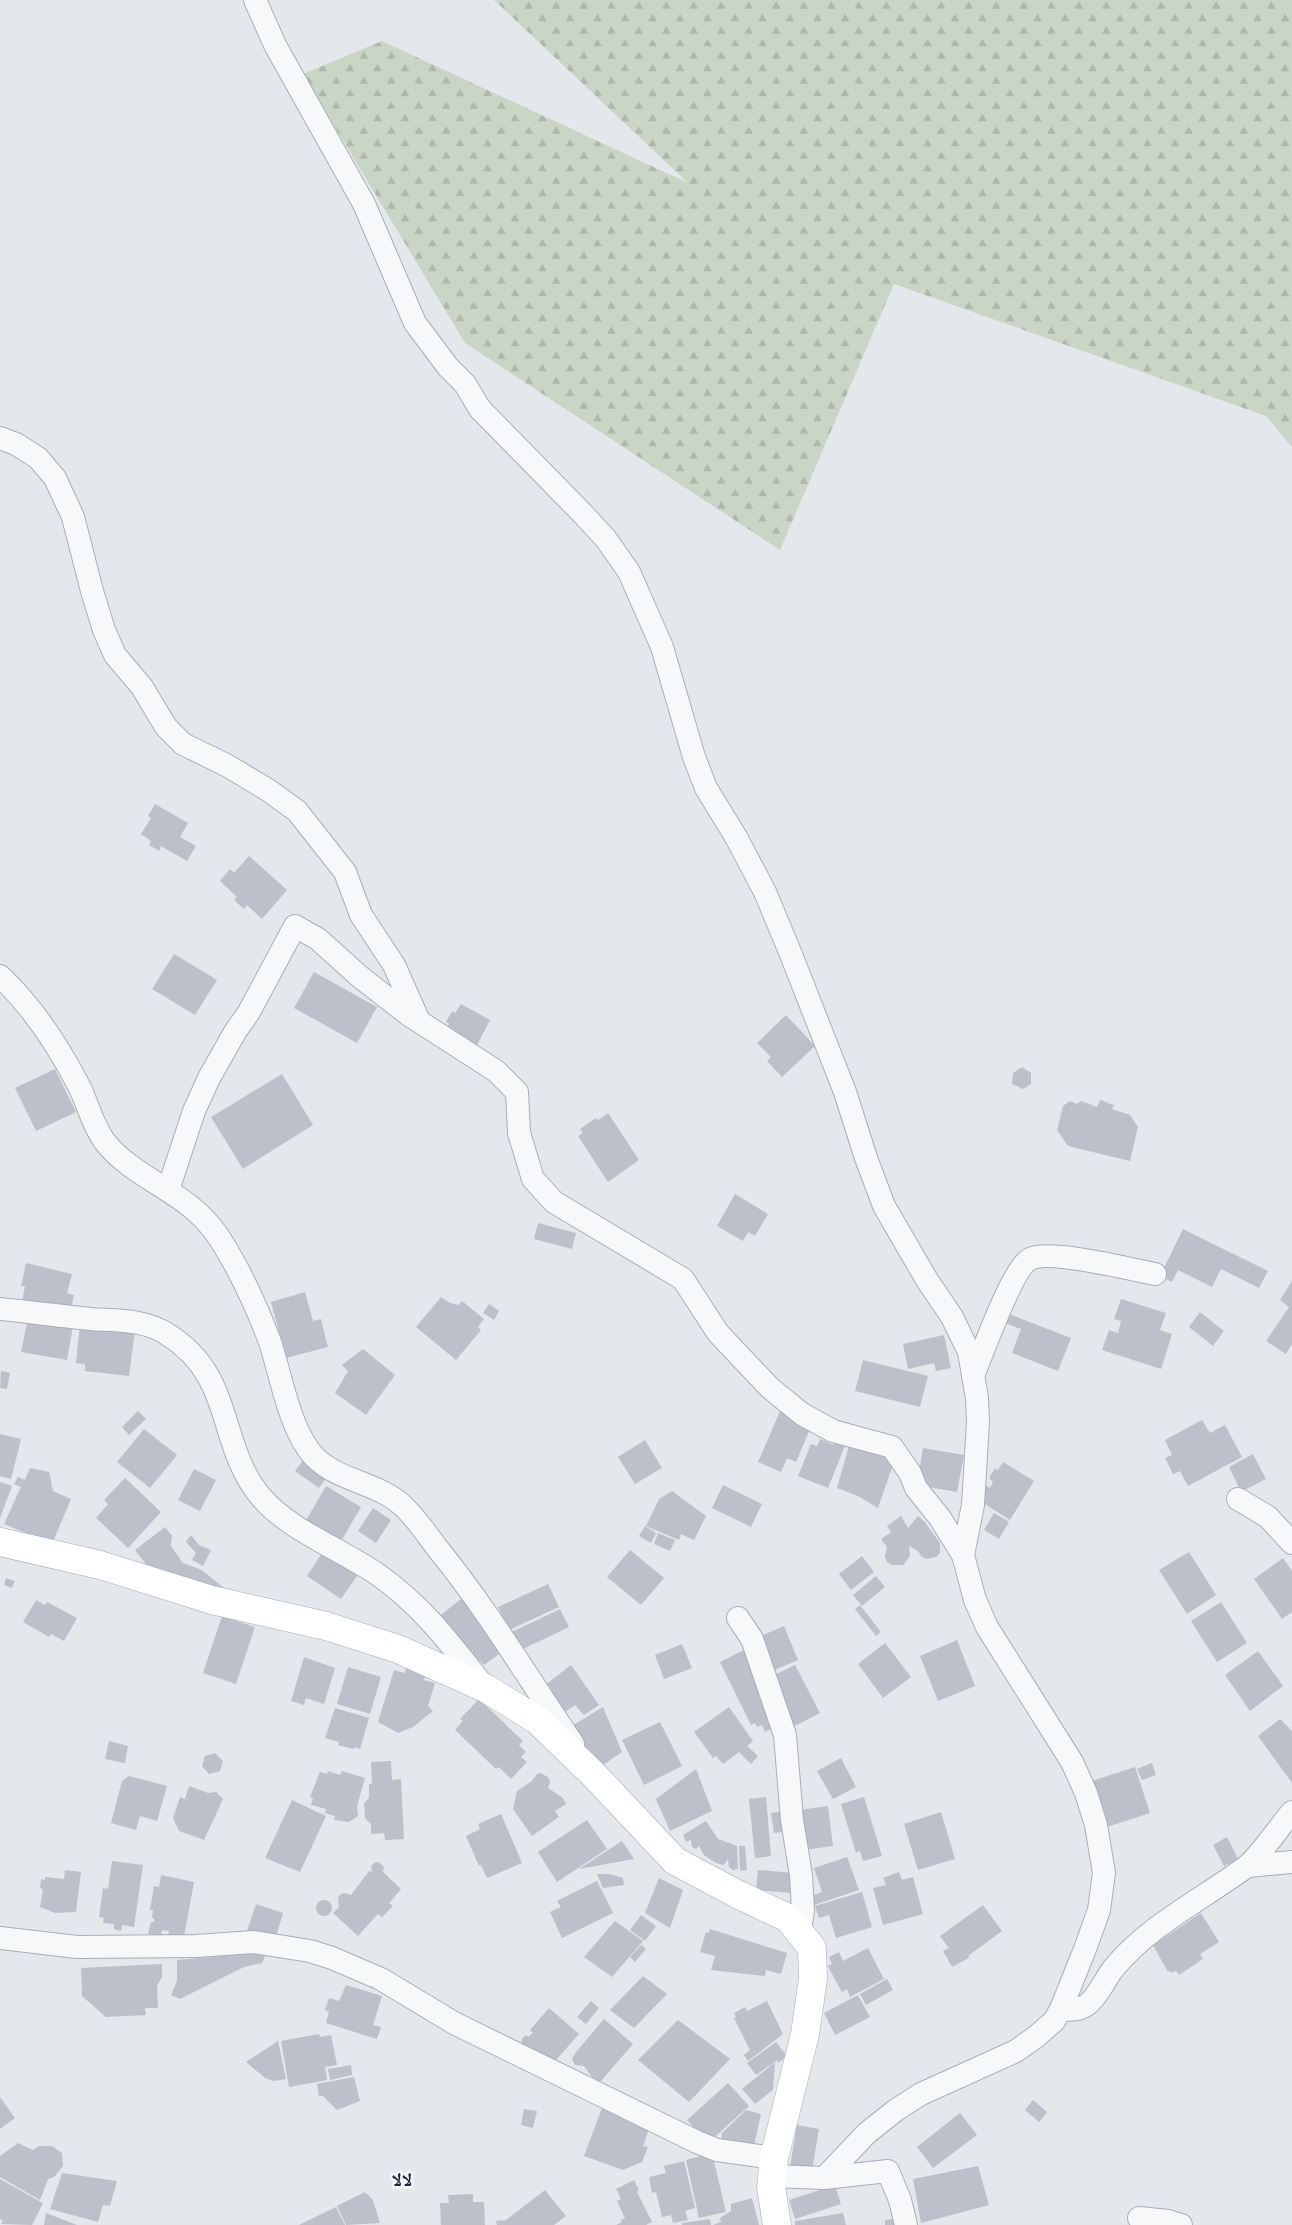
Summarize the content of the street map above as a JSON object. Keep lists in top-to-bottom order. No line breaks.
{"districts":["لالا"]}
